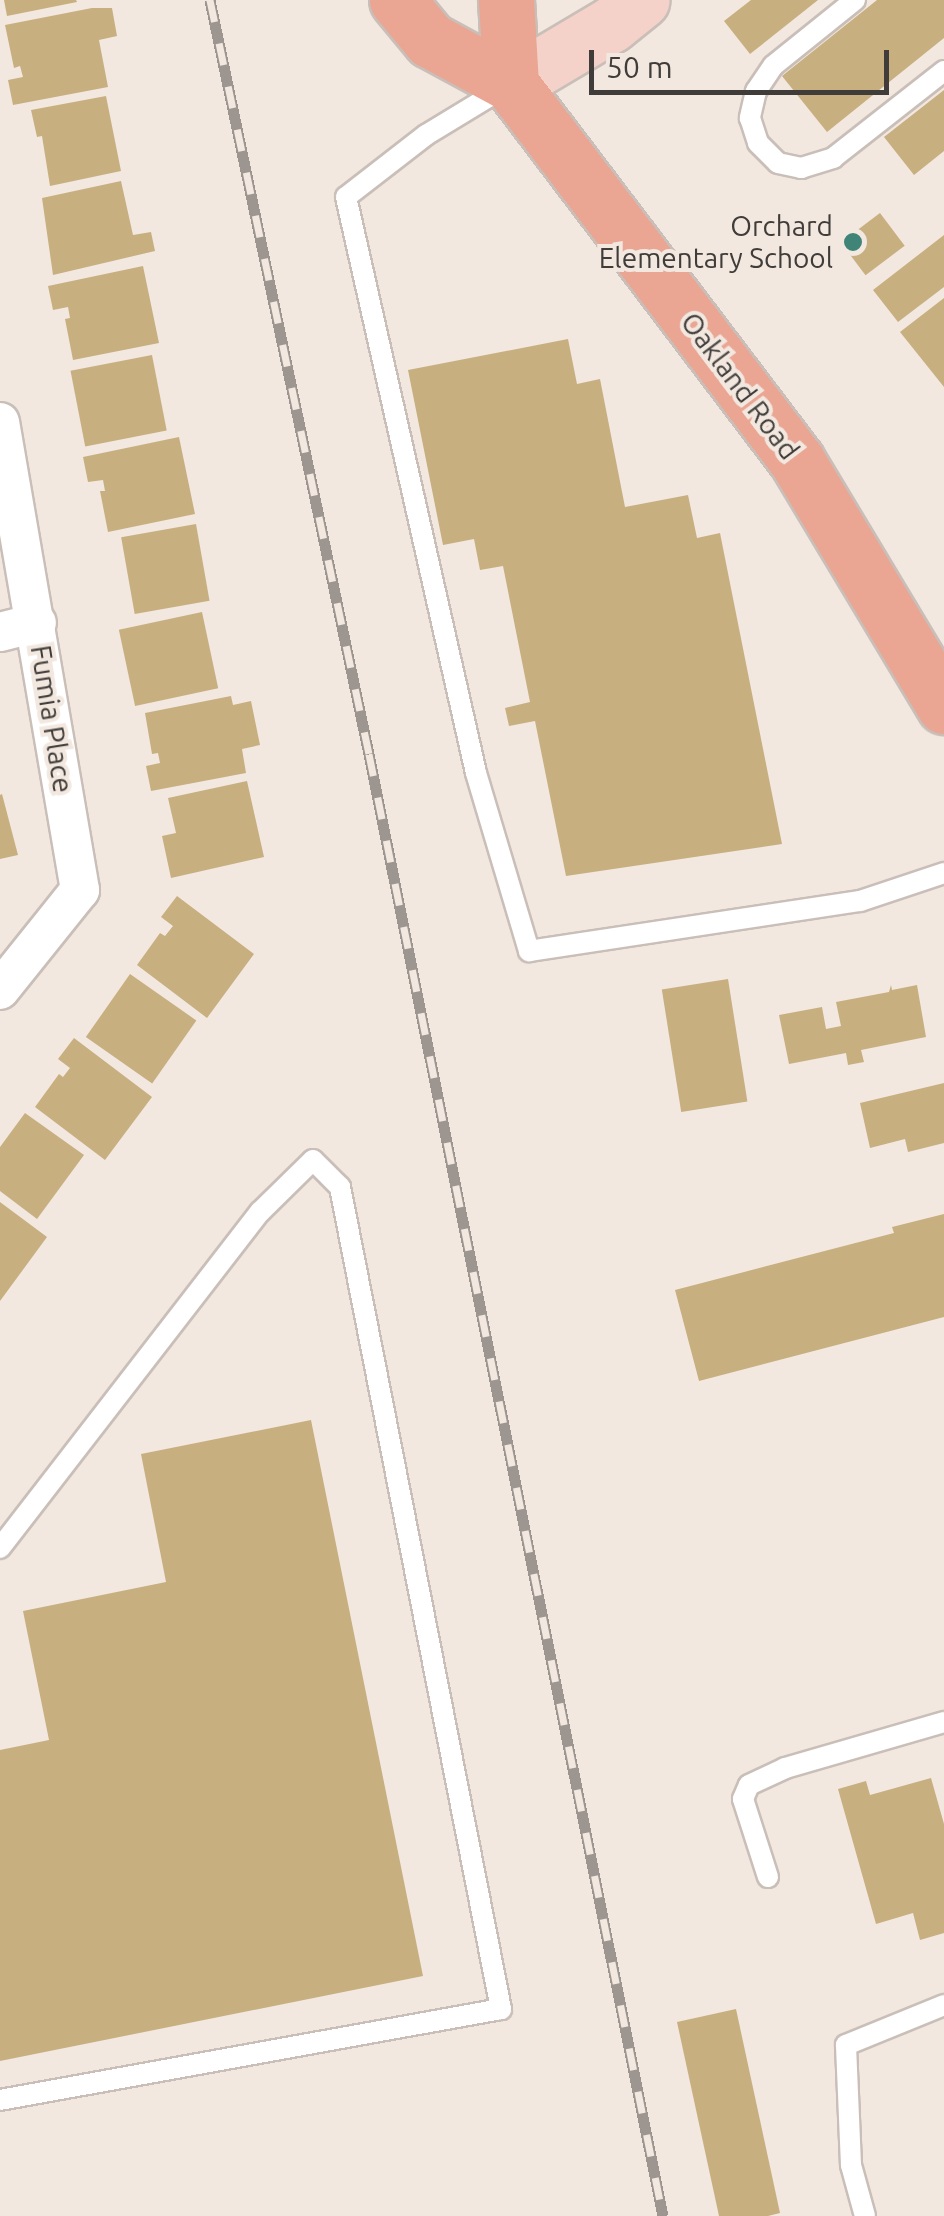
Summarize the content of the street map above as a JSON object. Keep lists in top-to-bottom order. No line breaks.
{"streets":{"main road":["Oakland Road"],"street":["Fumia Place"]},"places":["Orchard Elementary School"],"scale_bar":"50 m"}
